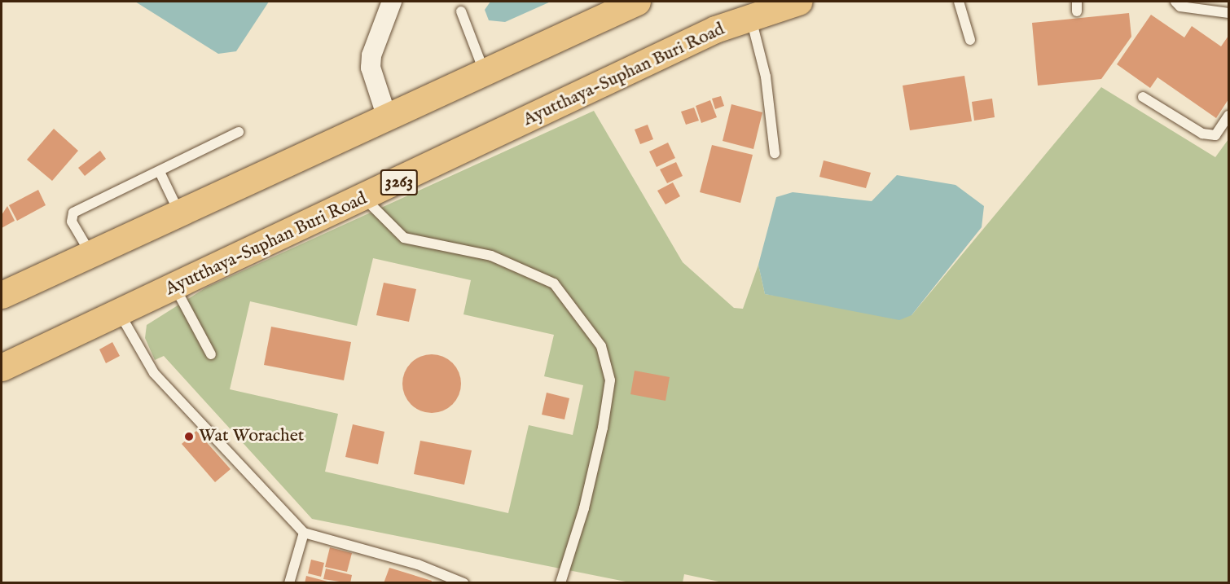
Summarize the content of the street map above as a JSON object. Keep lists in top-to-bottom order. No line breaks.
{"streets":{"main road":["Ayutthaya-Suphan Buri Road","3263"]},"places":["Wat Worachet"]}
